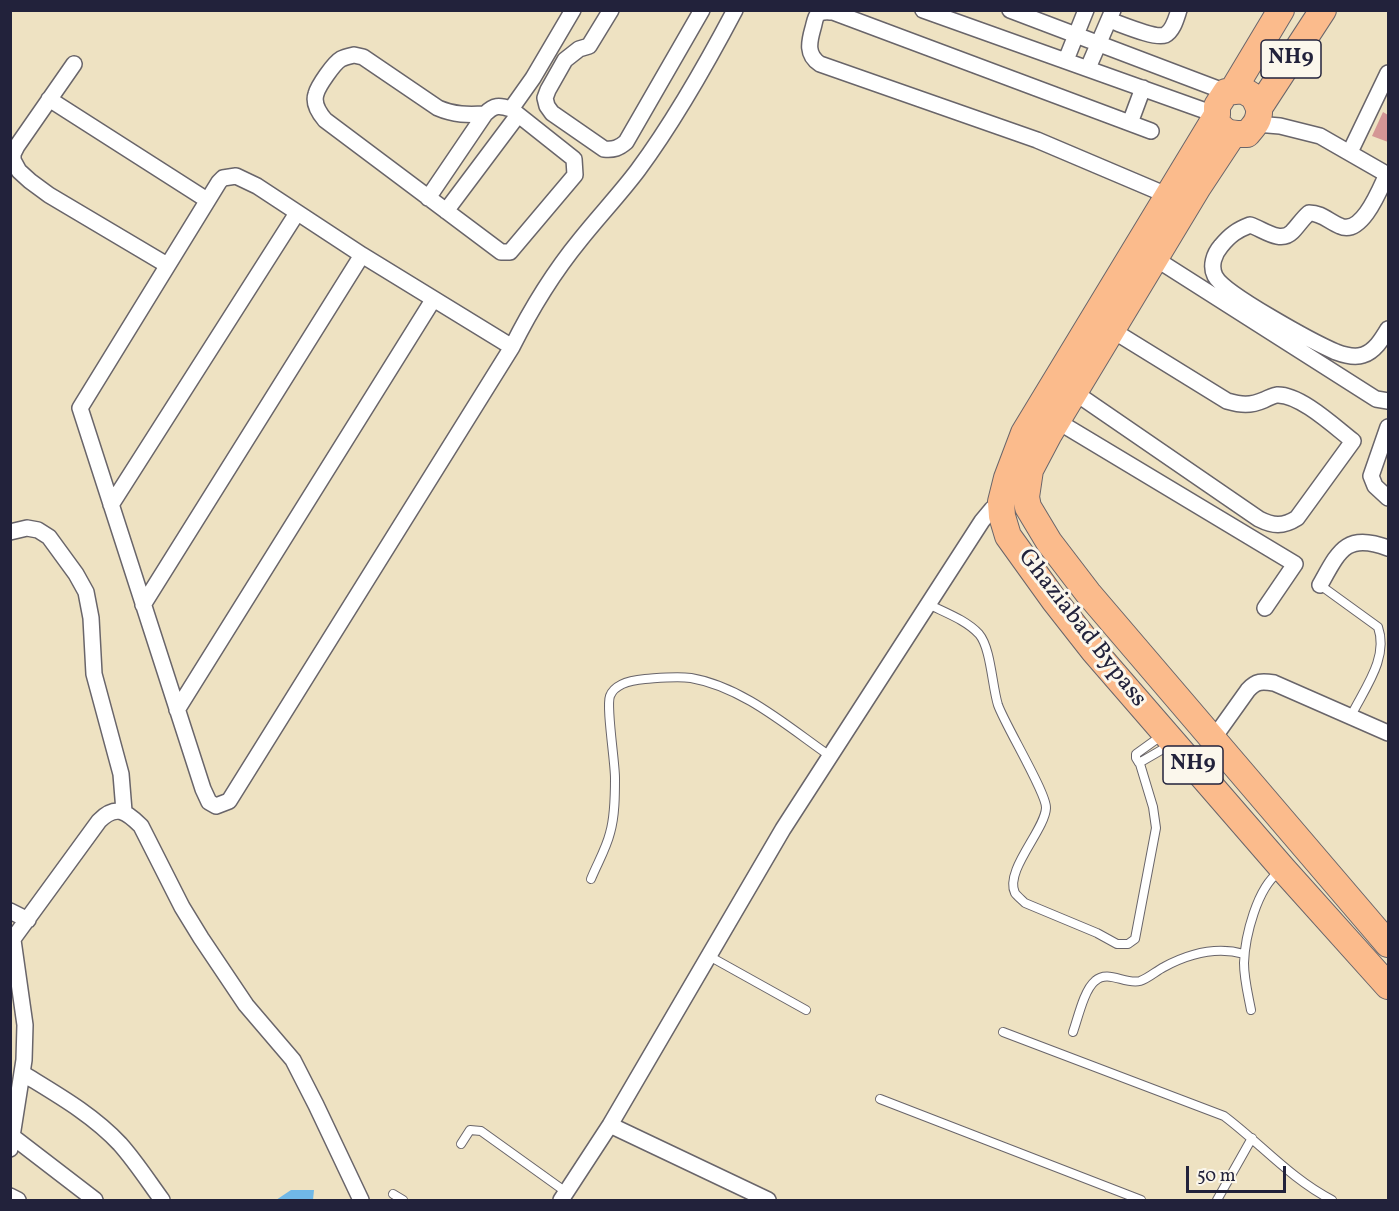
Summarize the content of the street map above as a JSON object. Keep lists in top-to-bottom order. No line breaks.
{"streets":{"highway":["NH9","Ghaziabad Bypass"]},"scale_bar":"50 m"}
